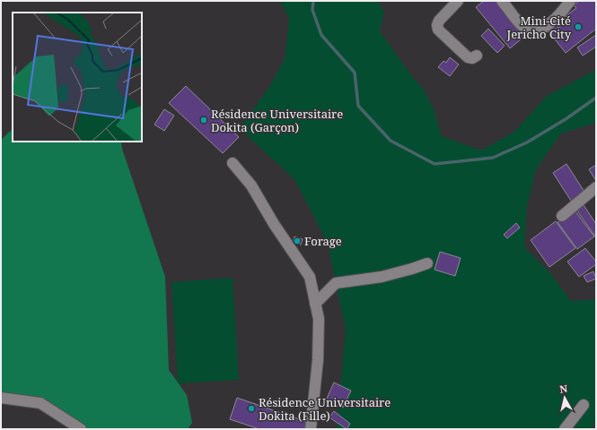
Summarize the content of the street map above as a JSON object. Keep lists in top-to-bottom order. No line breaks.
{"places":["Mini-Cité Jericho City","Résidence Universitaire Dokita (Garçon)","Forage","Résidence Universitaire Dokita (Fille)"],"north":"top"}
